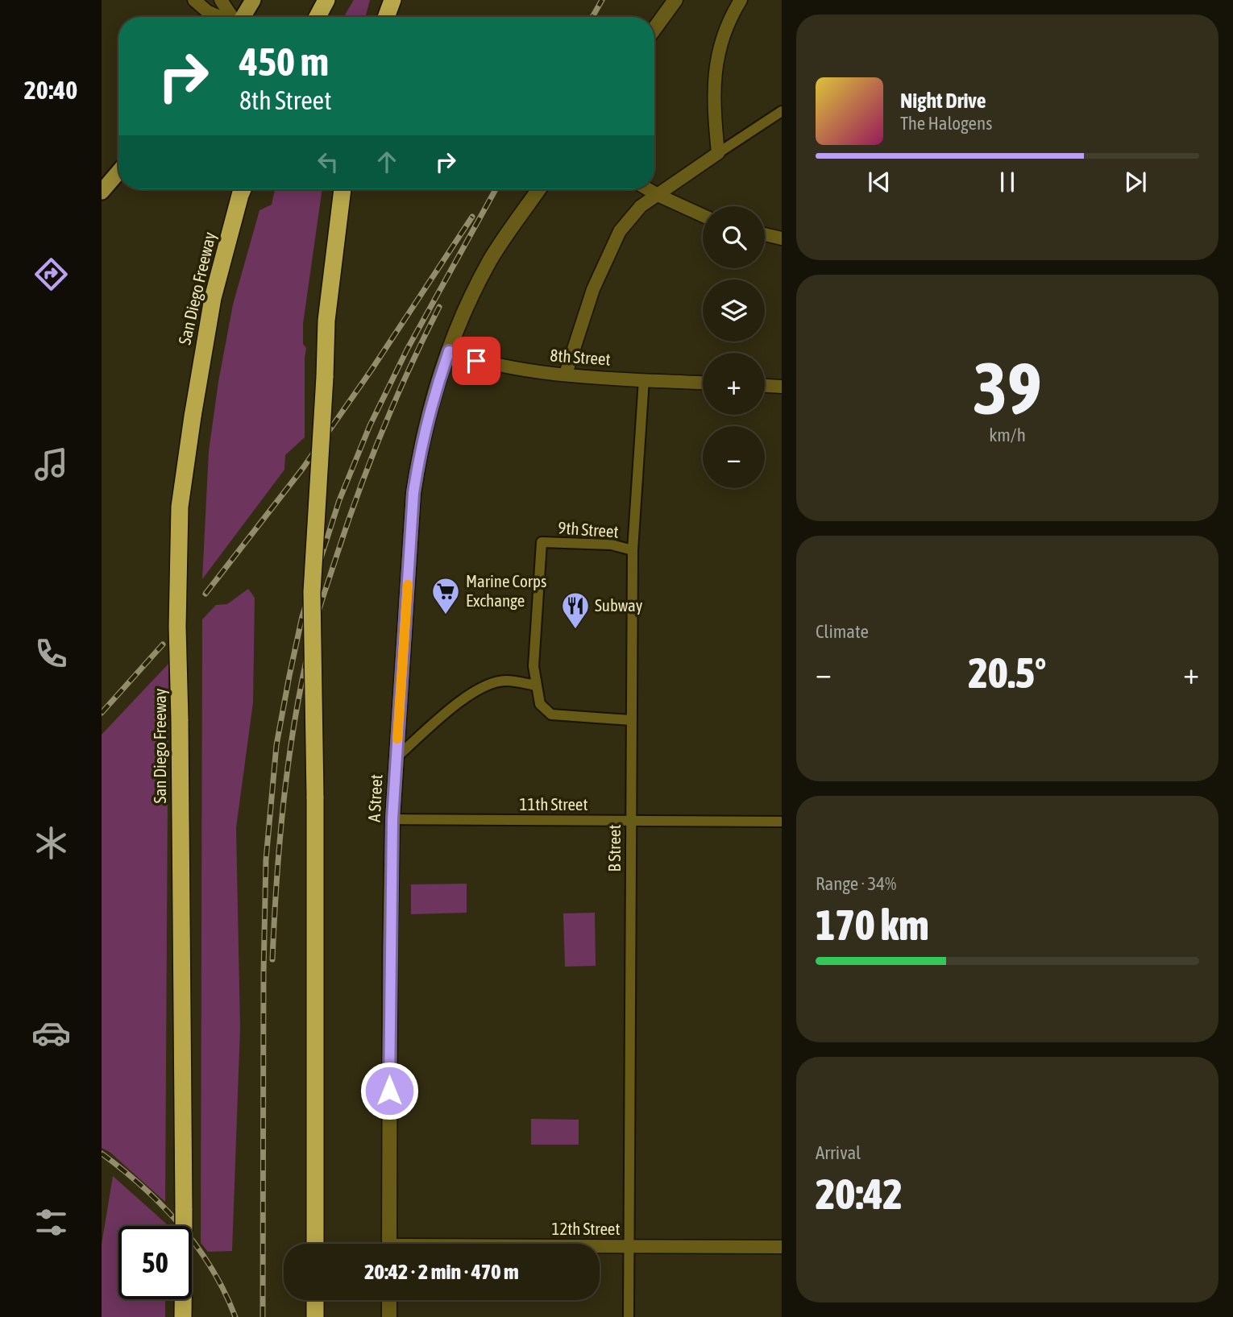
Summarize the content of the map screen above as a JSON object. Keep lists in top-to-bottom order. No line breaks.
{"streets":{"highway":["San Diego Freeway"],"main road":["A Street"],"street":["8th Street","9th Street","11th Street","B Street","12th Street"]},"crossings":[["8th Street","A Street"],["8th Street","B Street"],["9th Street","B Street"],["A Street","11th Street"],["11th Street","B Street"],["B Street","12th Street"]],"places":{"supermarket":["Marine Corps Exchange"],"restaurant":["Subway"]},"page":{"tabs":"20:40","turn":["450 m","8th Street"],"song":["Night Drive","The Halogens"],"map_buttons":["+","−"],"tile":[["39","km/h"],"Climate",["Range · 34%","170 km"],["Arrival","20:42"]],"heat":["−","20.5°","+"],"limit":"50","trip":"20:42 · 2 min · 470 m"}}
